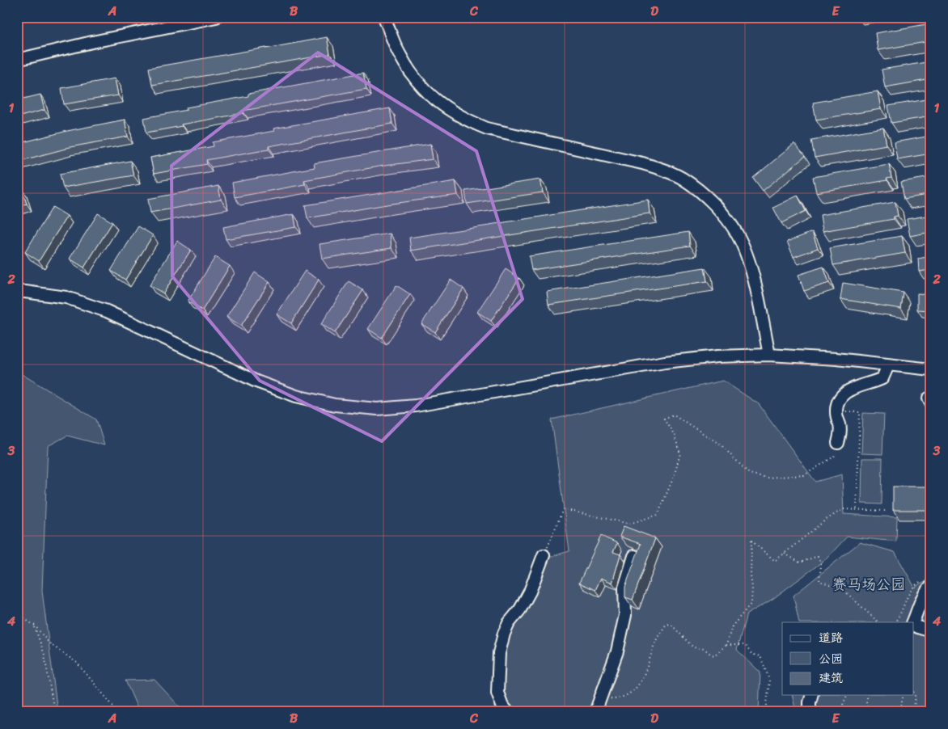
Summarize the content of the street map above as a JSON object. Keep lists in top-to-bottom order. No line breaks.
{"parks":["赛马场公园"],"legend":["道路","公园","建筑"],"grid":{"columns":["A","B","C","D","E"],"rows":["1","2","3","4"]}}
